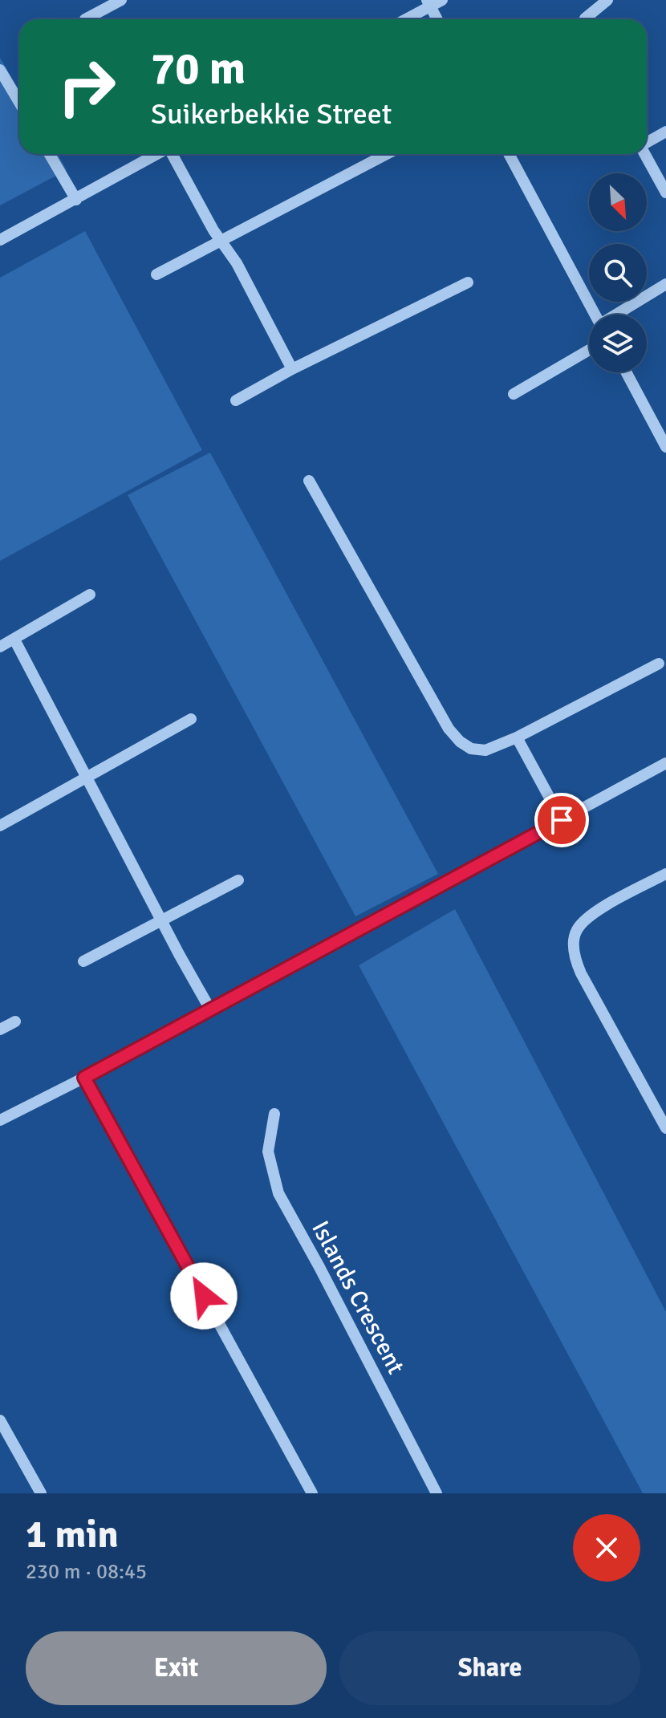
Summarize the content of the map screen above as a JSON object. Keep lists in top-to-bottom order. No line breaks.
{"streets":{"street":["Islands Crescent"]},"north":"bottom right","page":{"turn":["70 m","Suikerbekkie Street"],"heading":["1 min","230 m · 08:45"],"buttons":["Exit","Share"]}}
